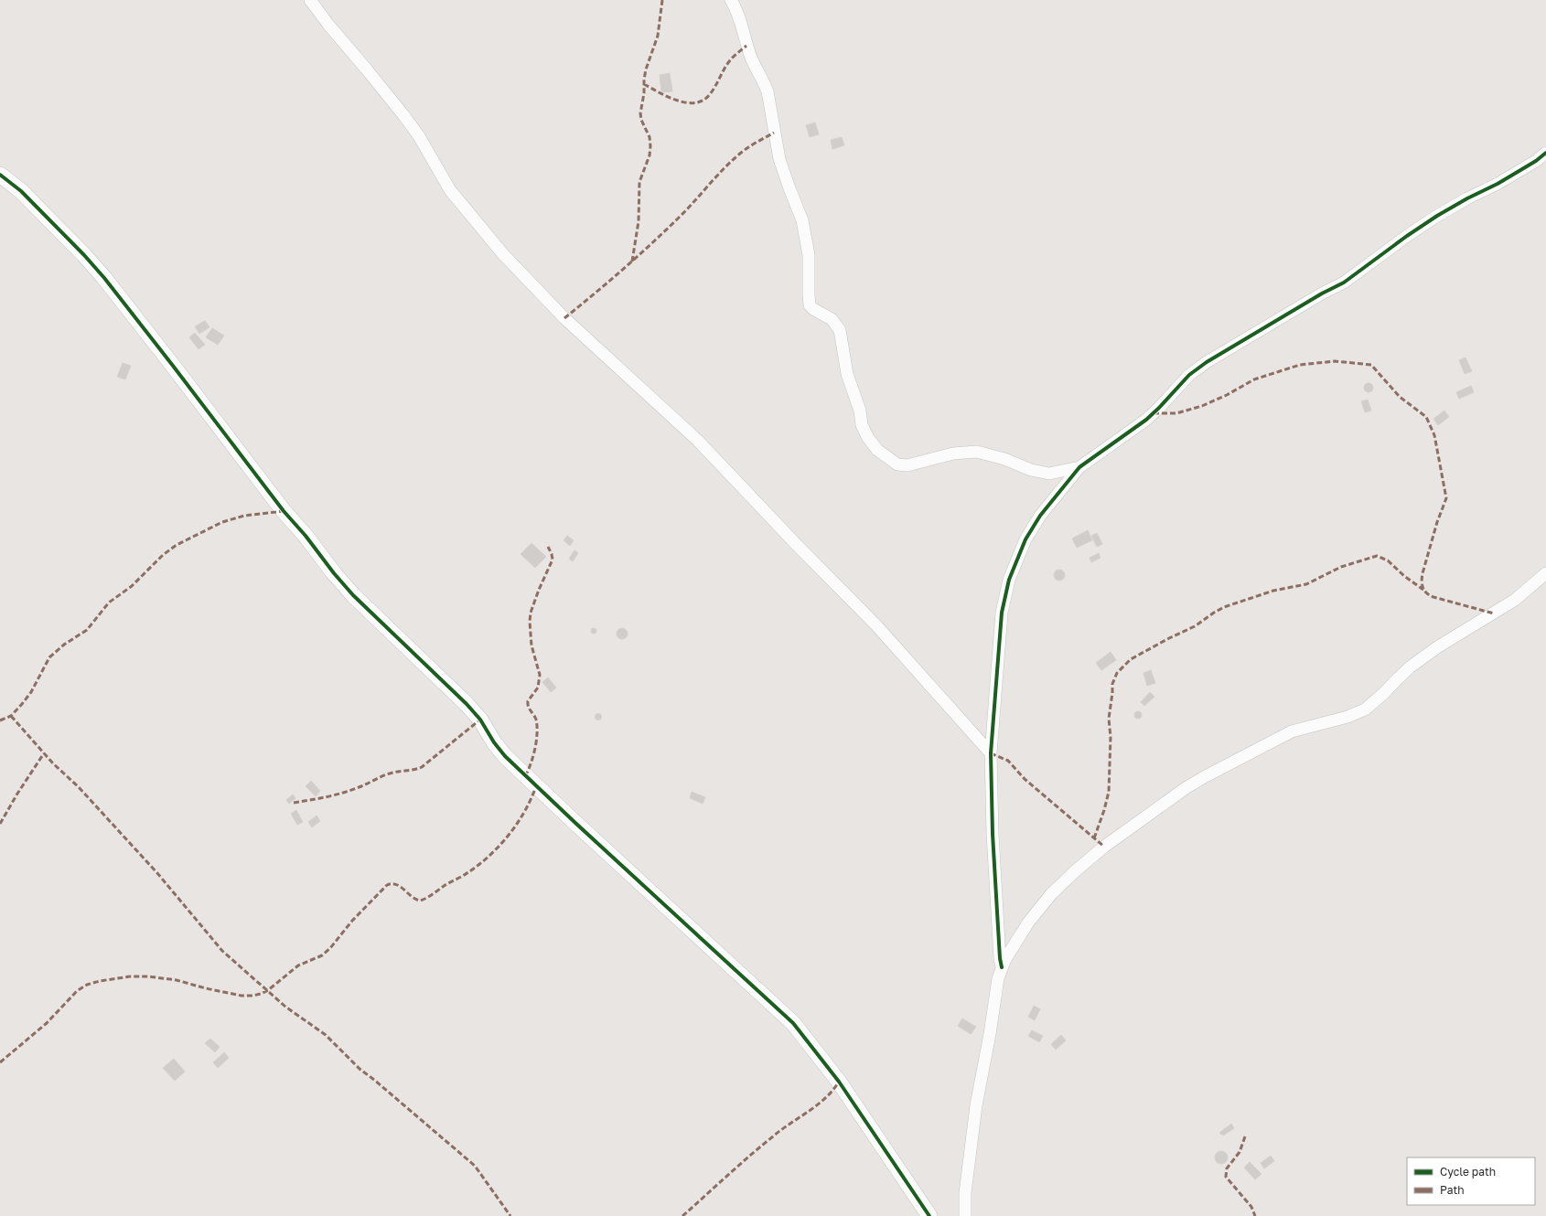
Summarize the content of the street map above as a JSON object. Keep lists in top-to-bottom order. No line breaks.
{"legend":["Cycle path","Path"]}
